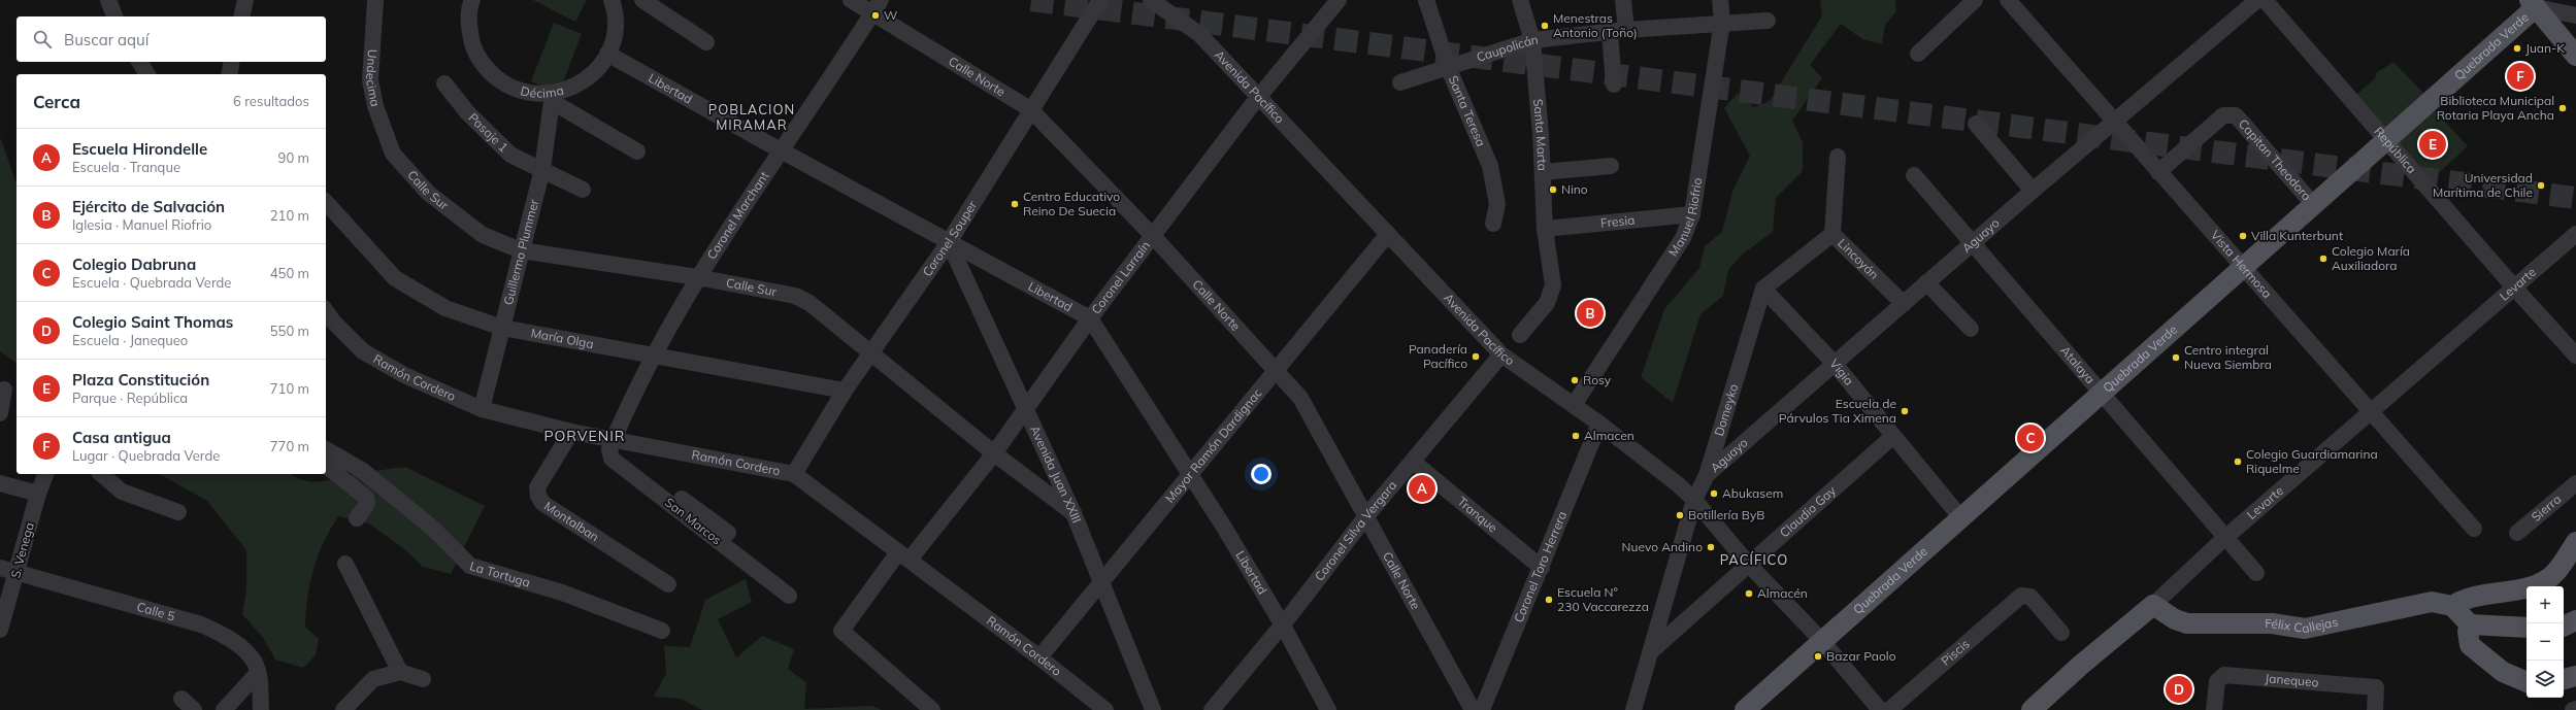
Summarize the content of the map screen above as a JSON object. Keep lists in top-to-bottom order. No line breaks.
{"streets":{"main road":["Quebrada Verde","Levarte","Félix Callejas"],"street":["Caupolicán","Calle Norte","Undecima","Avenida Pacífico","Décima","Libertad","Santa Teresa","Pasaje 1","Santa Marta","República","Capitan Theodoro","Calle Sur","Coronel Marchant","Manuel Riofrio","Fresia","Aguayo","Coronel Souper","Guillermo Plummer","Lincoyán","Vista Hermosa","Coronel Larraín","María Olga","Atalaya","Vigia","Ramón Cordero","Domeyko","Mayor Ramón Dardignac","Avenida Juan XXIII","Sierra","Claudio Gay","Tranque","Montalban","San Marcos","Coronel Silva Vergara","S. Venega","Coronel Toro Herrera","La Tortuga","Calle 5","Piscis","Janequeo"]},"crossings":[["Quebrada Verde","Avenida Pacífico"],["Quebrada Verde","República"],["Quebrada Verde","Capitan Theodoro"],["Quebrada Verde","Vista Hermosa"],["Quebrada Verde","Atalaya"],["Quebrada Verde","Vigia"],["Caupolicán","Santa Teresa"],["Caupolicán","Santa Marta"],["Caupolicán","Manuel Riofrio"],["Calle Norte","Coronel Marchant"],["Calle Norte","Coronel Souper"],["Calle Norte","Coronel Larraín"],["Calle Norte","Mayor Ramón Dardignac"],["Calle Norte","Coronel Silva Vergara"],["Undecima","Calle Sur"],["Avenida Pacífico","Manuel Riofrio"],["Avenida Pacífico","Coronel Larraín"],["Avenida Pacífico","Domeyko"],["Avenida Pacífico","Mayor Ramón Dardignac"],["Avenida Pacífico","Claudio Gay"],["Avenida Pacífico","Coronel Silva Vergara"],["Avenida Pacífico","Coronel Toro Herrera"],["Décima","Libertad"],["Décima","Guillermo Plummer"],["Libertad","Coronel Marchant"],["Libertad","Coronel Souper"],["Libertad","Coronel Larraín"],["Libertad","Mayor Ramón Dardignac"],["Libertad","Avenida Juan XXIII"],["Libertad","Coronel Silva Vergara"],["Pasaje 1","Guillermo Plummer"],["Santa Marta","Fresia"],["República","Levarte"],["Capitan Theodoro","Vista Hermosa"],["Calle Sur","Coronel Marchant"],["Calle Sur","Coronel Souper"],["Calle Sur","Guillermo Plummer"],["Calle Sur","Coronel Larraín"],["Calle Sur","Avenida Juan XXIII"],["Coronel Marchant","María Olga"],["Coronel Marchant","Ramón Cordero"],["Coronel Marchant","San Marcos"],["Manuel Riofrio","Fresia"],["Aguayo","Lincoyán"],["Aguayo","Vista Hermosa"],["Aguayo","Atalaya"],["Aguayo","Vigia"],["Aguayo","Domeyko"],["Coronel Souper","María Olga"],["Coronel Souper","Ramón Cordero"],["Coronel Souper","Avenida Juan XXIII"],["Guillermo Plummer","María Olga"],["Guillermo Plummer","Ramón Cordero"],["Vista Hermosa","Levarte"],["Coronel Larraín","Ramón Cordero"],["Coronel Larraín","Avenida Juan XXIII"],["Levarte","Atalaya"],["Levarte","Félix Callejas"],["Vigia","Domeyko"],["Vigia","Claudio Gay"],["Ramón Cordero","Mayor Ramón Dardignac"],["Ramón Cordero","Montalban"],["Ramón Cordero","San Marcos"],["Domeyko","Claudio Gay"],["Mayor Ramón Dardignac","Avenida Juan XXIII"],["Tranque","Coronel Silva Vergara"],["Tranque","Coronel Toro Herrera"],["S. Venega","Calle 5"]],"districts":["POBLACION MIRAMAR","PORVENIR","PACÍFICO"],"places":["W","Menestras Antonio (Toño)","Juan-K","Biblioteca Municipal Rotaria Playa Ancha","Universidad Marítima de Chile","Nino","Centro Educativo Reino De Suecia","Villa Kunterbunt","Colegio María Auxiliadora","Panadería Pacífico","Centro integral Nueva Siembra","Rosy","Escuela de Párvulos Tia Ximena","Almacen","Colegio Guardiamarina Riquelme","Abukasem","Botillería ByB","Nuevo Andino","Almacén","Escuela N° 230 Vaccarezza","Bazar Paolo"],"page":{"search":"Buscar aquí","pins":["F","E","B","C","A","D"],"heading":["Cerca","6 resultados"],"list":[{"mark":"A","name":"Escuela Hirondelle","note":"Escuela · Tranque","value":"90 m"},{"mark":"B","name":"Ejército de Salvación","note":"Iglesia · Manuel Riofrio","value":"210 m"},{"mark":"C","name":"Colegio Dabruna","note":"Escuela · Quebrada Verde","value":"450 m"},{"mark":"D","name":"Colegio Saint Thomas","note":"Escuela · Janequeo","value":"550 m"},{"mark":"E","name":"Plaza Constitución","note":"Parque · República","value":"710 m"},{"mark":"F","name":"Casa antigua","note":"Lugar · Quebrada Verde","value":"770 m"}],"map_buttons":["+","−"]}}
